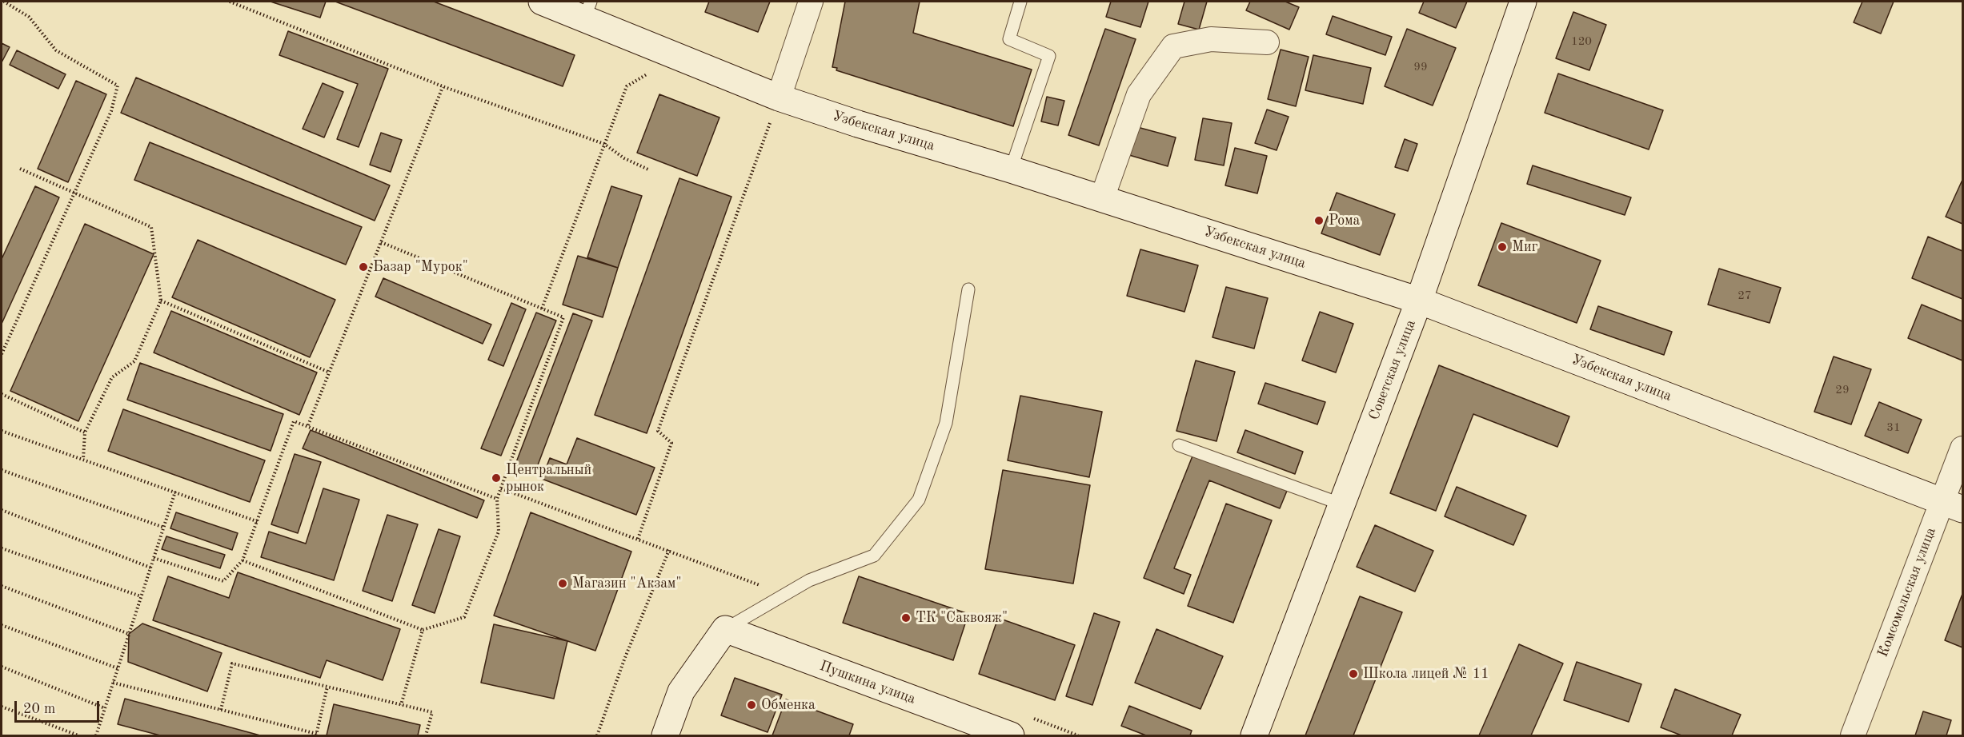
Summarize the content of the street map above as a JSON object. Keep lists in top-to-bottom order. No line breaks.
{"streets":{"street":["Узбекская улица","Советская улица","Комсомольская улица","Пушкина улица"]},"crossings":[["Узбекская улица","Советская улица"],["Узбекская улица","Комсомольская улица"]],"places":["Рома","Миг","Базар \"Мурок\"","Центральный рынок","Магазин \"Акзам\"","ТК \"Саквояж\"","Школа лицей № 11","Обменка"],"house_numbers":["120","99","27","29","31"],"scale_bar":"20 m"}
